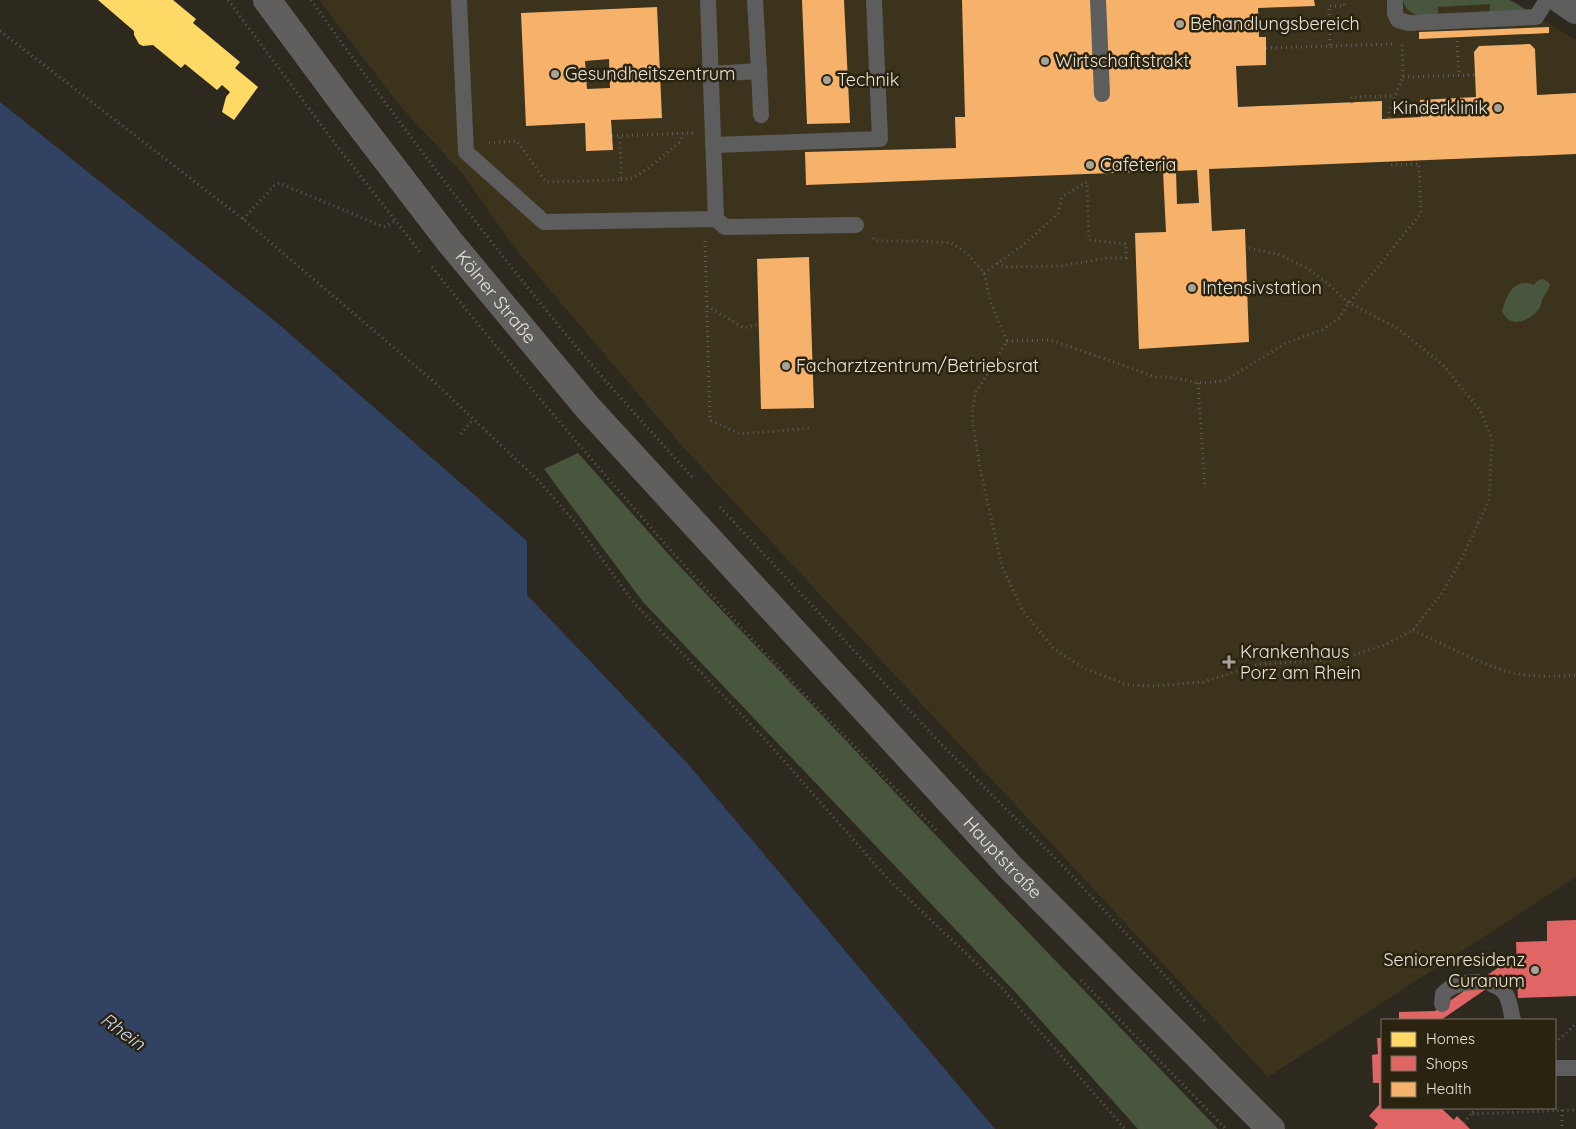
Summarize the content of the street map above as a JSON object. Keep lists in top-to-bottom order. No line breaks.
{"streets":{"main road":["Kölner Straße","Hauptstraße"]},"crossings":[["Kölner Straße","Hauptstraße"]],"water":["Rhein"],"places":{"other":["Behandlungsbereich","Wirtschaftstrakt","Gesundheitszentrum","Technik","Kinderklinik","Cafeteria","Intensivstation","Facharztzentrum/Betriebsrat","Seniorenresidenz Curanum"],"health":["Krankenhaus Porz am Rhein"]},"legend":["Homes","Shops","Health"]}
